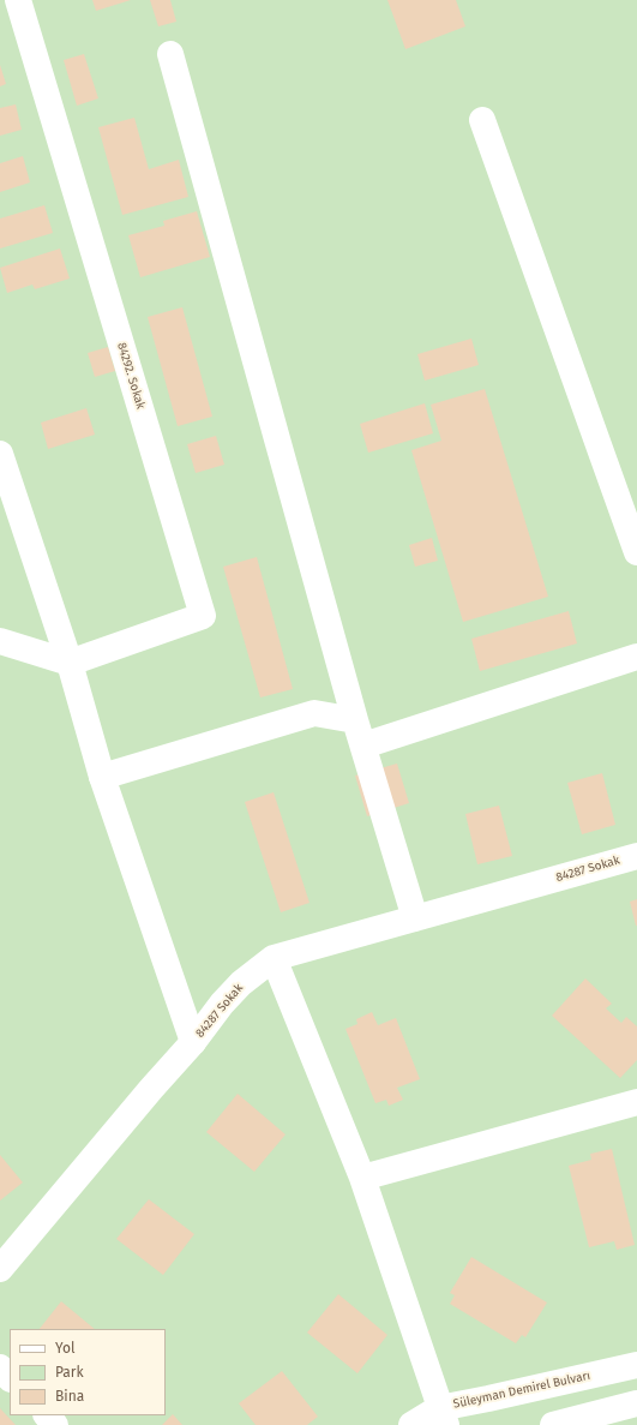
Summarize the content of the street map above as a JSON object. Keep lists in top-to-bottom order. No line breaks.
{"streets":{"street":["84292. Sokak","84287 Sokak","Süleyman Demirel Bulvarı"]},"legend":["Yol","Park","Bina"]}
